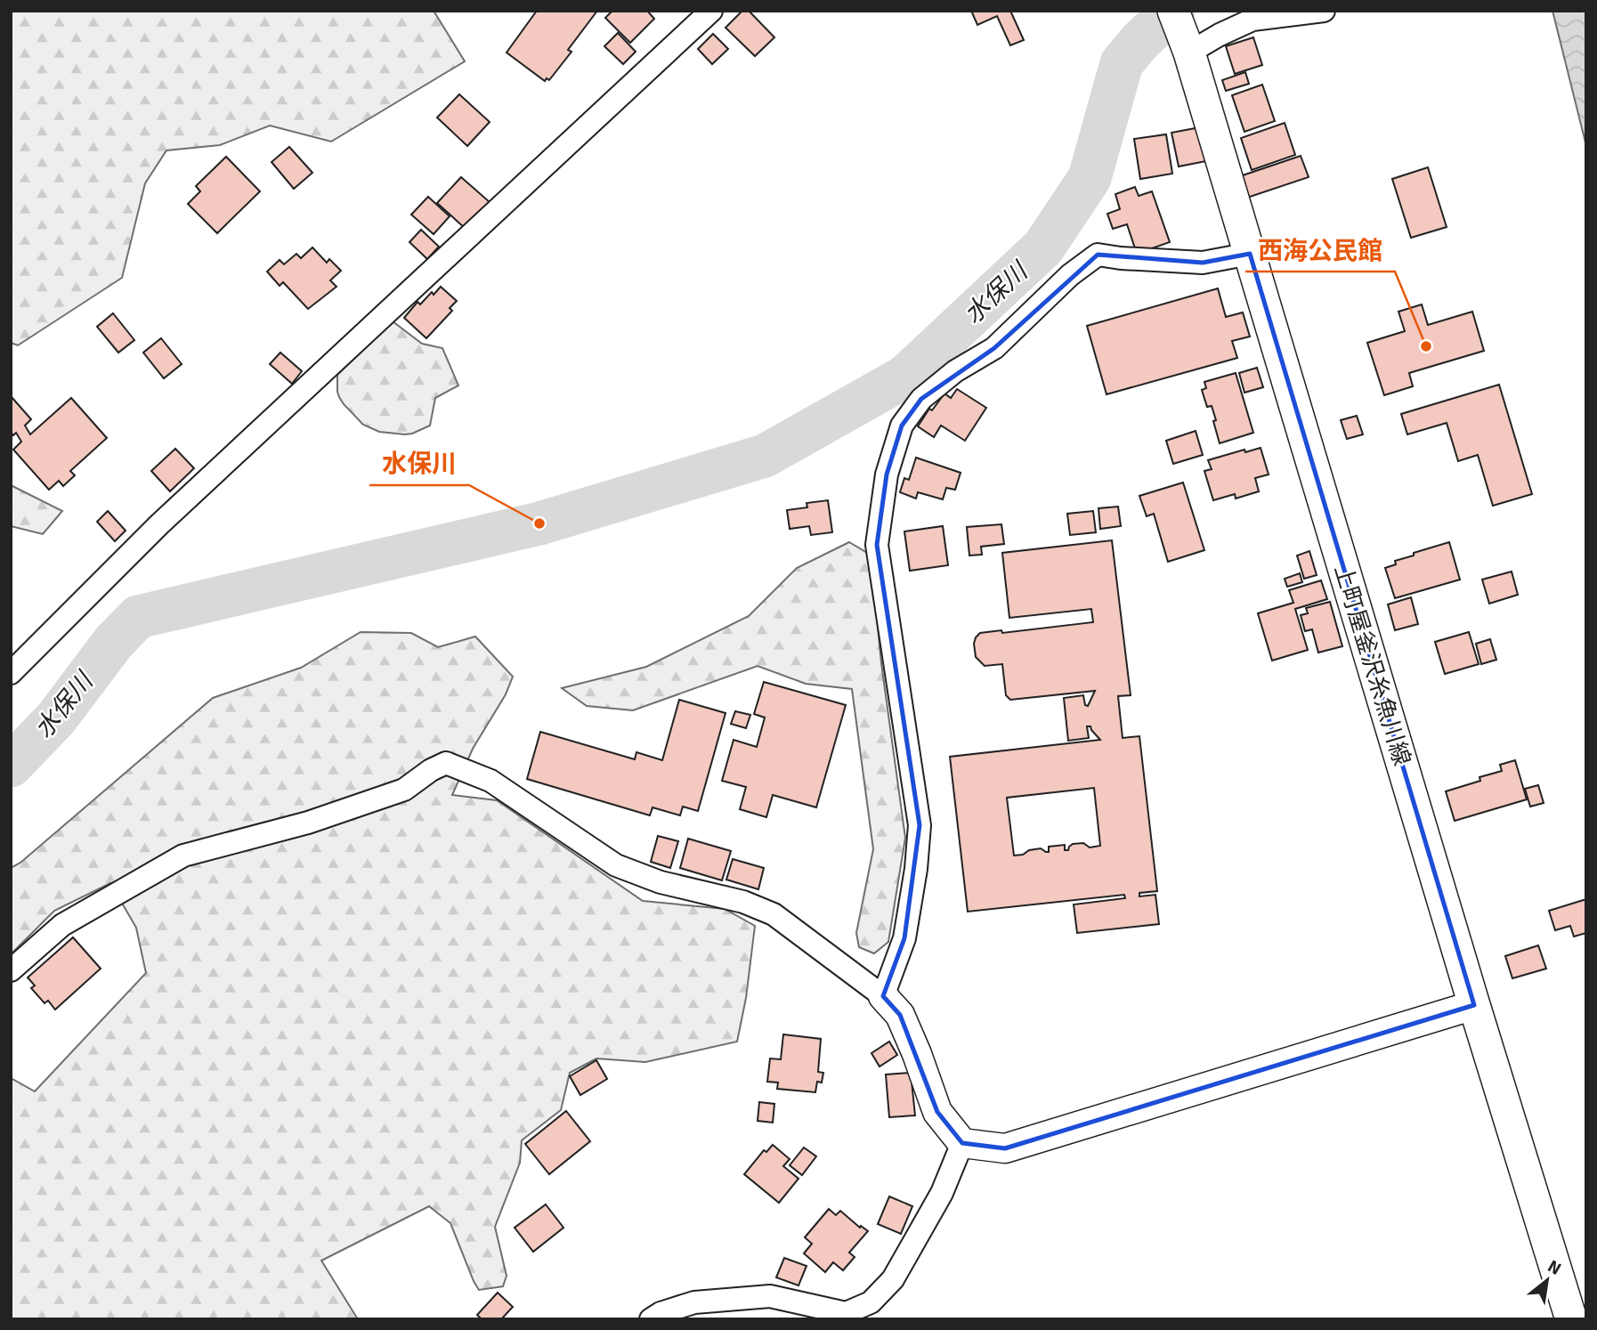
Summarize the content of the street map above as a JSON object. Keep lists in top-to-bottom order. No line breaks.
{"streets":{"main road":["上町屋釜沢糸魚川線"]},"water":["水保川"],"places":["西海公民館","水保川"],"north":"top right"}
